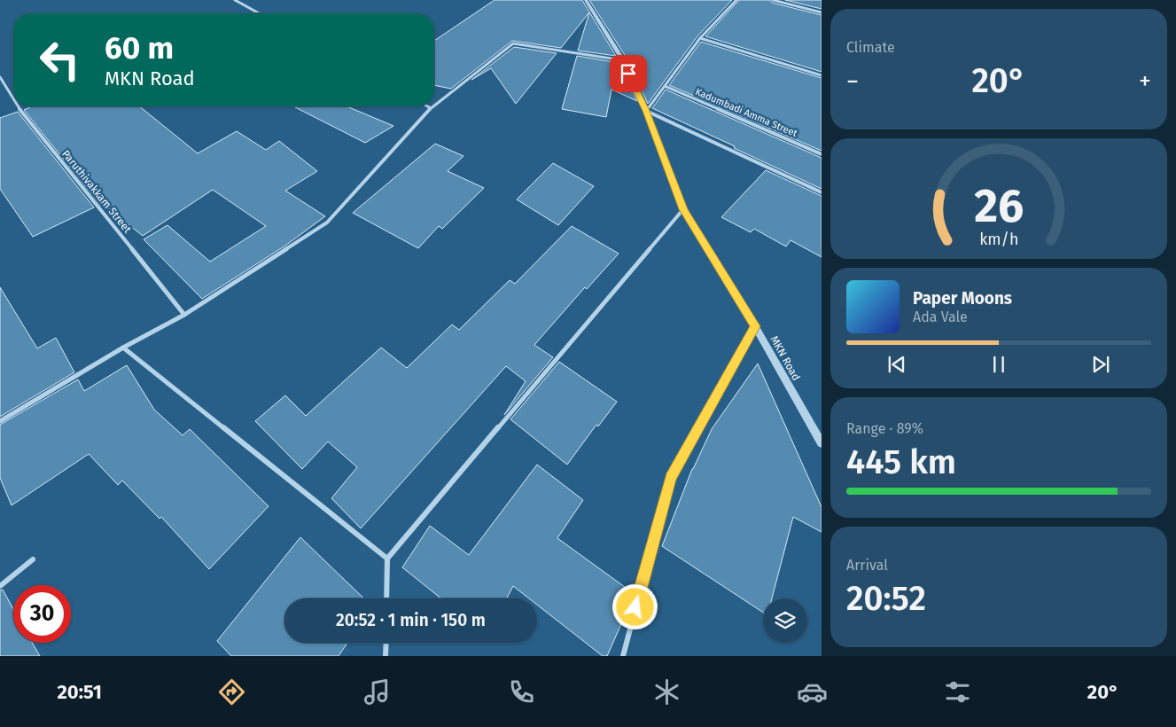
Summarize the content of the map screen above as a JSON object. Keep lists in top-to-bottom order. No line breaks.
{"streets":{"street":["Kadumbadi Amma Street","Paruthivakkam Street","MKN Road"]},"page":{"tile":["Climate",["Range · 89%","445 km"],["Arrival","20:52"]],"turn":["60 m","MKN Road"],"heat":["−","20°","+"],"song":["Paper Moons","Ada Vale"],"limit":"30","trip":"20:52 · 1 min · 150 m","tabs":["20:51","20°"],"gauge":["26","km/h"]}}
